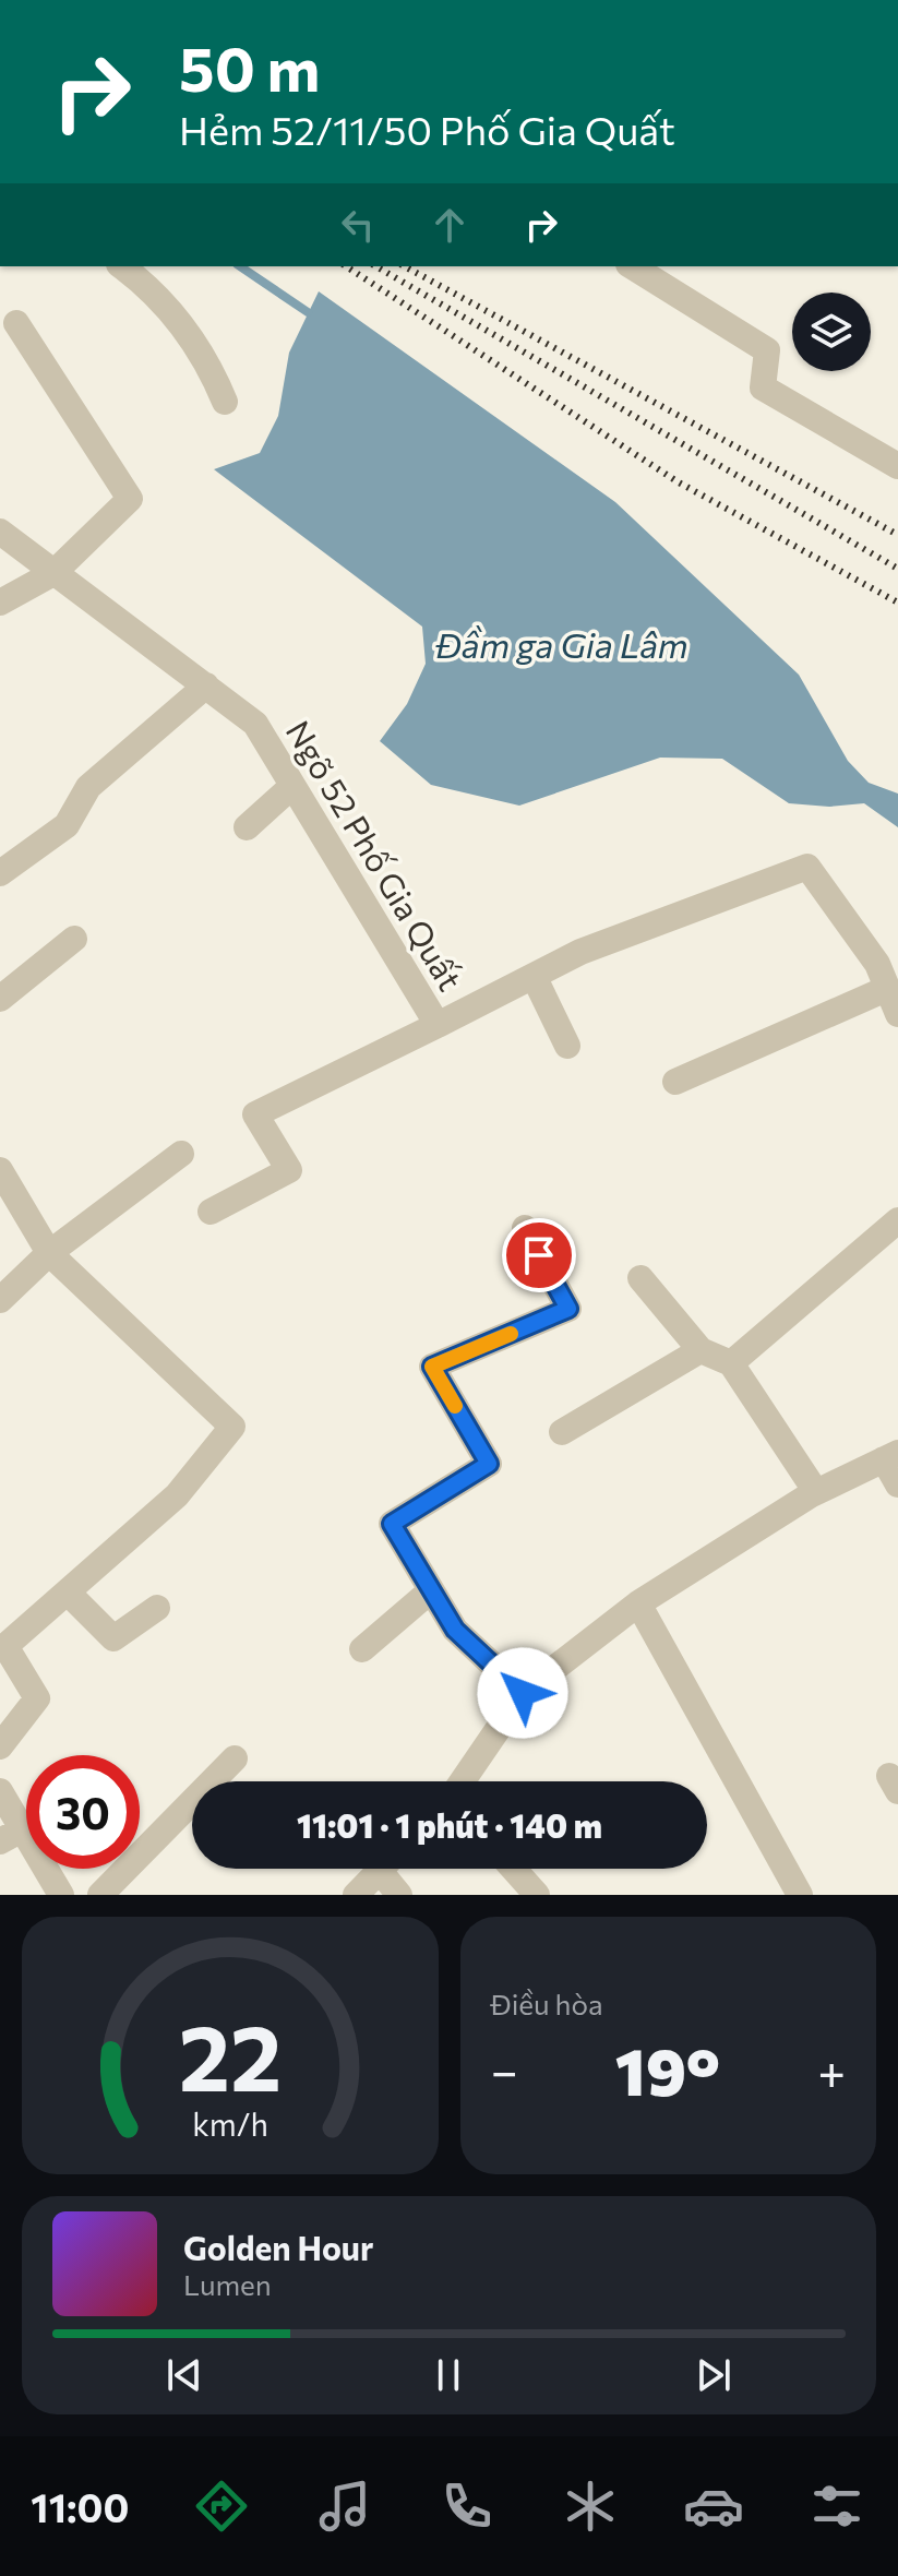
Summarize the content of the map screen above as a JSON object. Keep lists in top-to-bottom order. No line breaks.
{"streets":{"street":["Ngõ 52 Phố Gia Quất"]},"water":["Đầm ga Gia Lâm"],"page":{"turn":["50 m","Hẻm 52/11/50 Phố Gia Quất"],"limit":"30","trip":"11:01 · 1 phút · 140 m","tile":"Điều hòa","heat":["−","19°","+"],"song":["Golden Hour","Lumen"],"tabs":"11:00","gauge":["22","km/h"]}}
